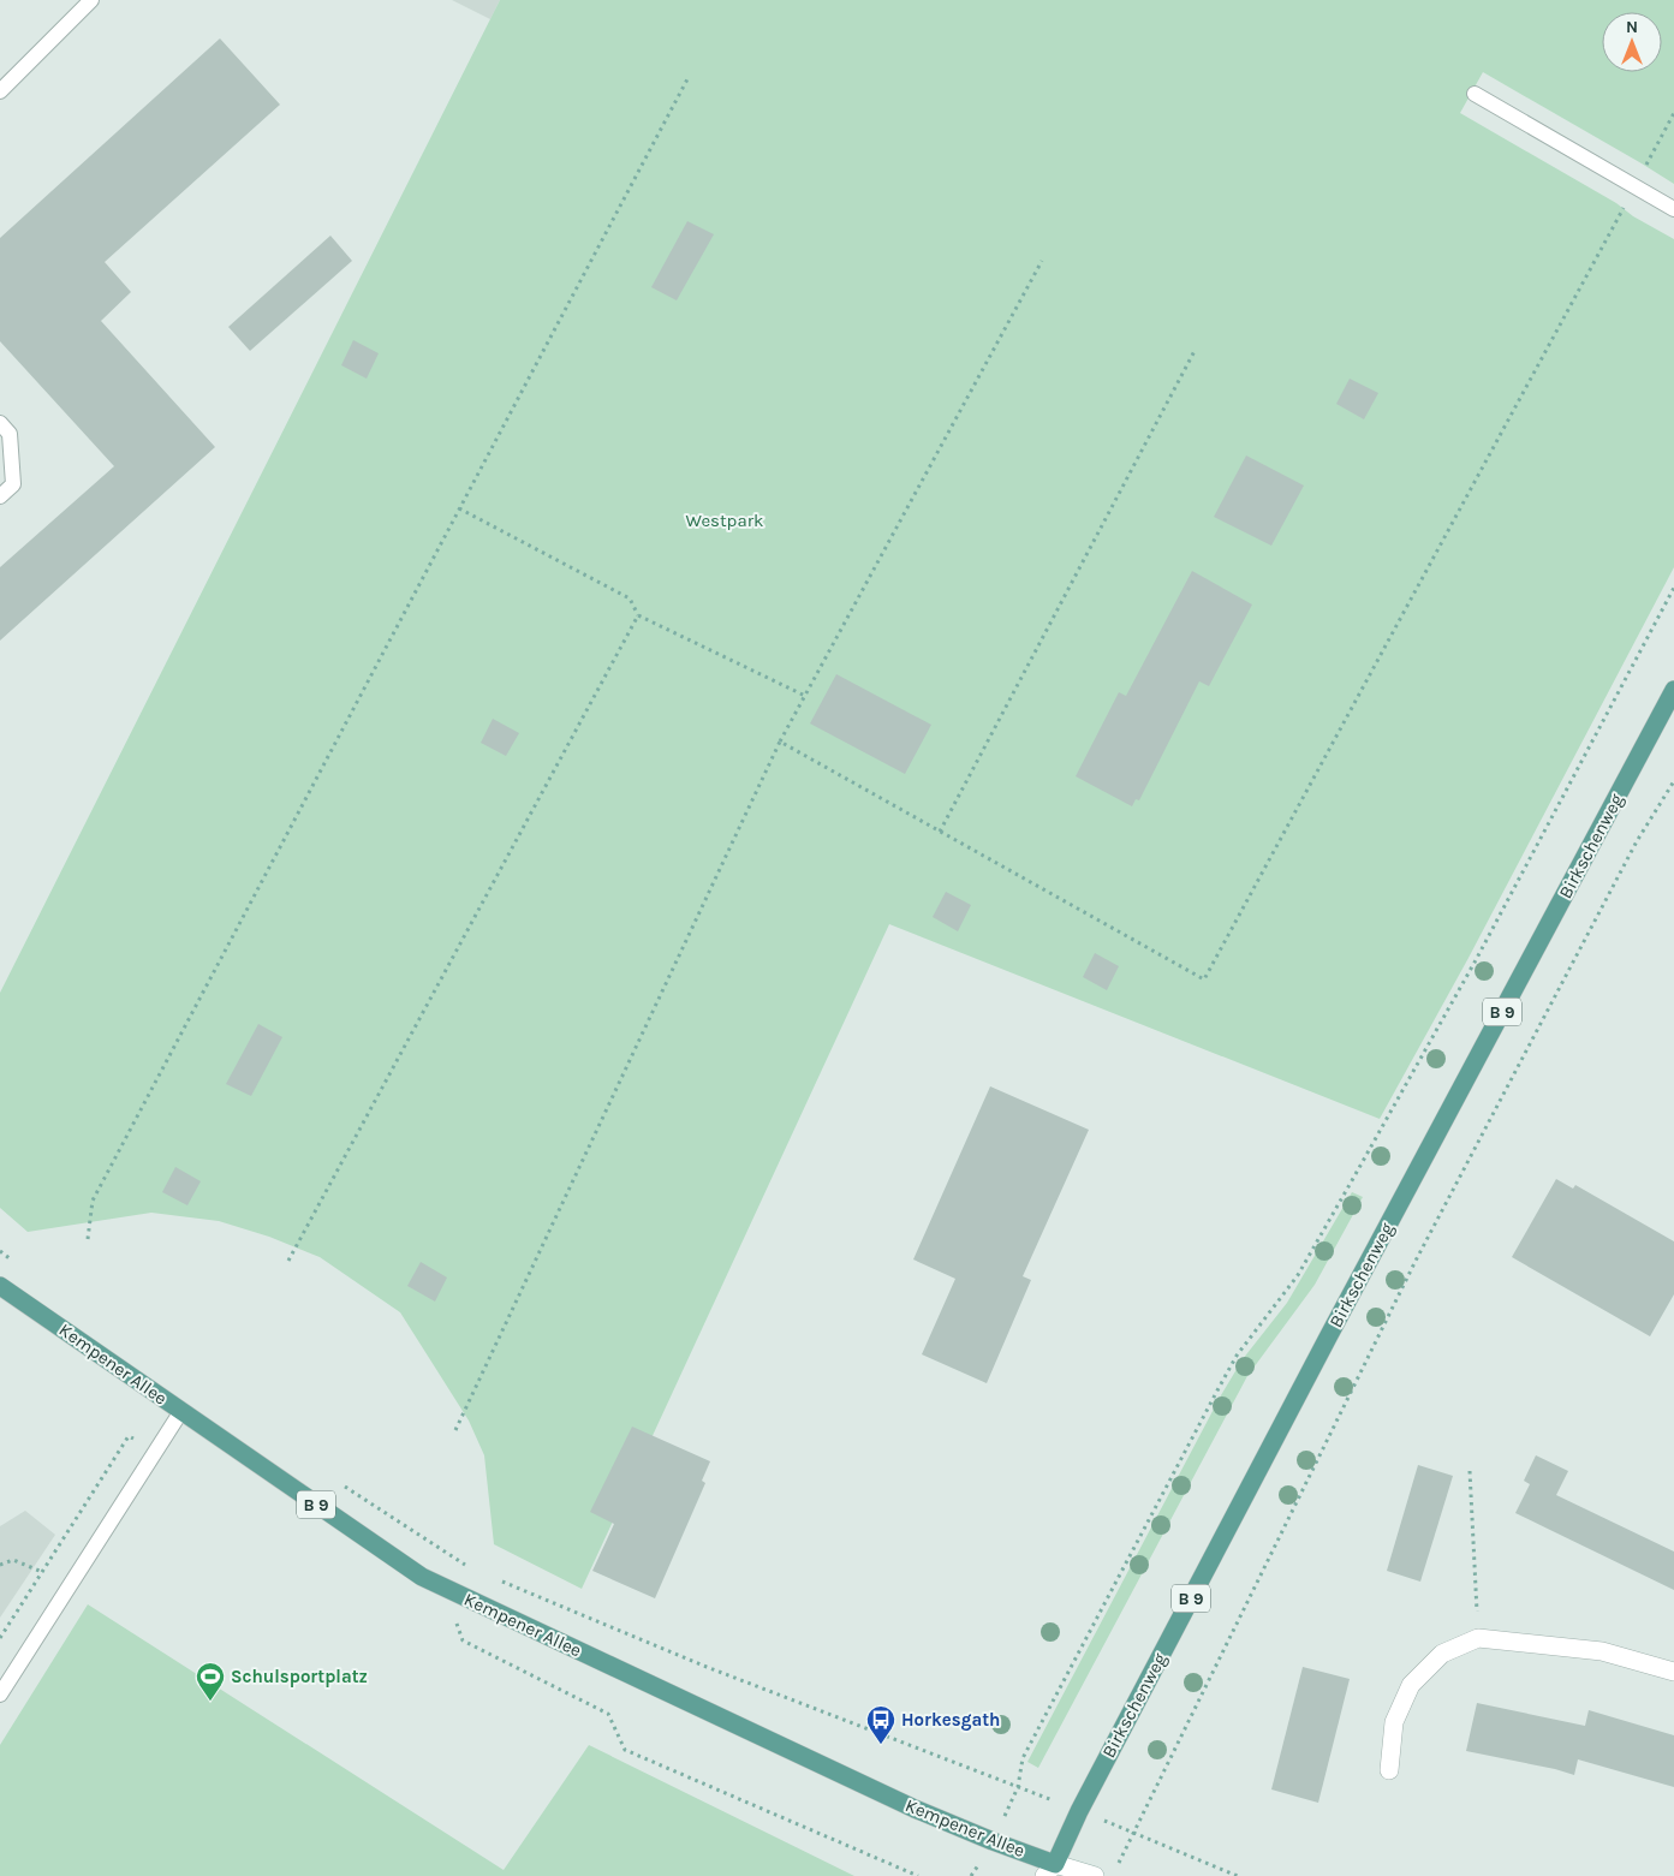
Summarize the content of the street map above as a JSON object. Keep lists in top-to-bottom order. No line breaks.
{"streets":{"main road":["Birkschenweg","B 9","Kempener Allee"]},"crossings":[["Birkschenweg","Kempener Allee"]],"parks":["Westpark"],"places":{"sports":["Schulsportplatz"],"bus stop":["Horkesgath"]},"north":"top"}
